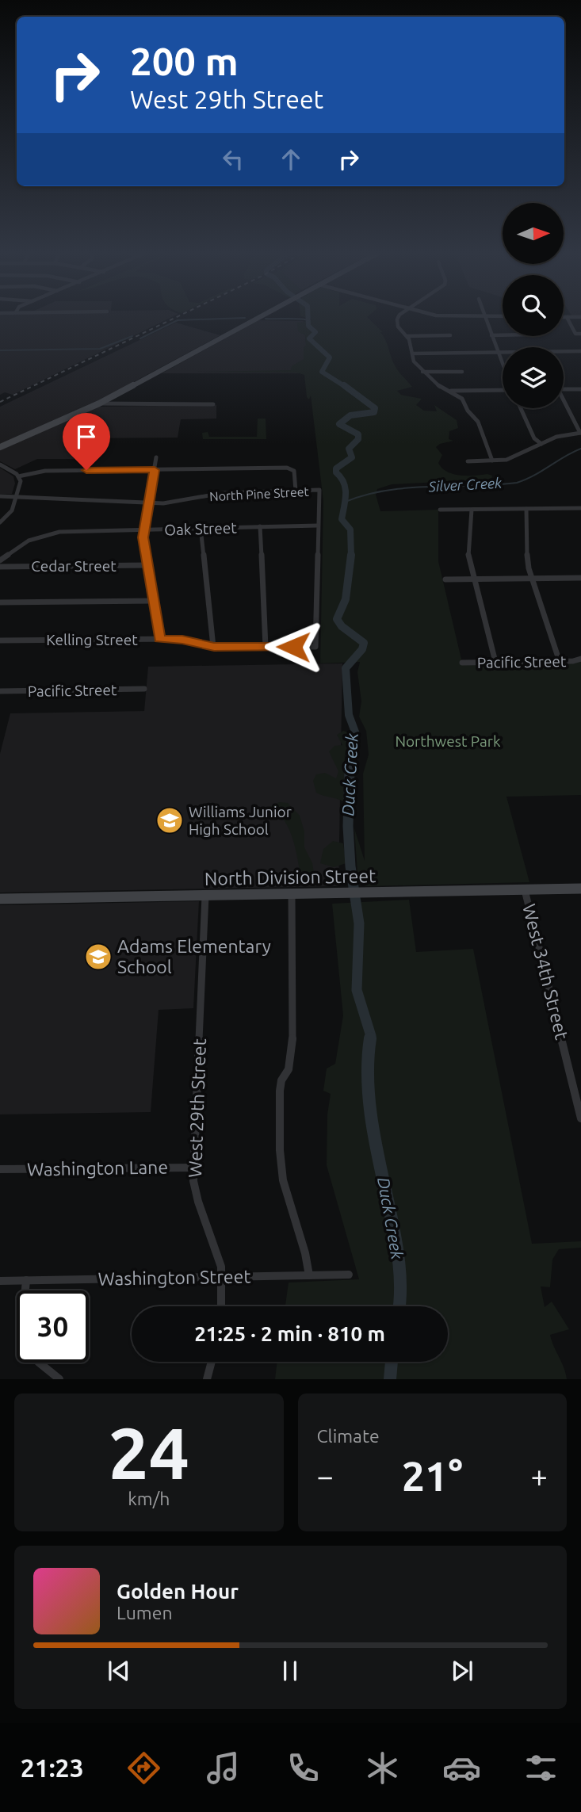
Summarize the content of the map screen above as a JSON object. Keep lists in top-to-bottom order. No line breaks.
{"streets":{"main road":["North Division Street"],"street":["North Pine Street","Oak Street","Cedar Street","Kelling Street","Pacific Street","West 34th Street","West 29th Street","Washington Lane","Washington Street"]},"crossings":[["North Pine Street","Oak Street"],["North Pine Street","Kelling Street"],["Oak Street","Kelling Street"],["North Division Street","West 34th Street"],["North Division Street","West 29th Street"],["West 29th Street","Washington Lane"],["West 29th Street","Washington Street"]],"water":["Silver Creek","Duck Creek"],"parks":["Northwest Park"],"places":{"school or university":["Williams Junior High School","Adams Elementary School"]},"north":"right","page":{"turn":["200 m","West 29th Street"],"limit":"30","trip":"21:25 · 2 min · 810 m","tile":[["24","km/h"],"Climate"],"heat":["−","21°","+"],"song":["Golden Hour","Lumen"],"tabs":"21:23"}}
